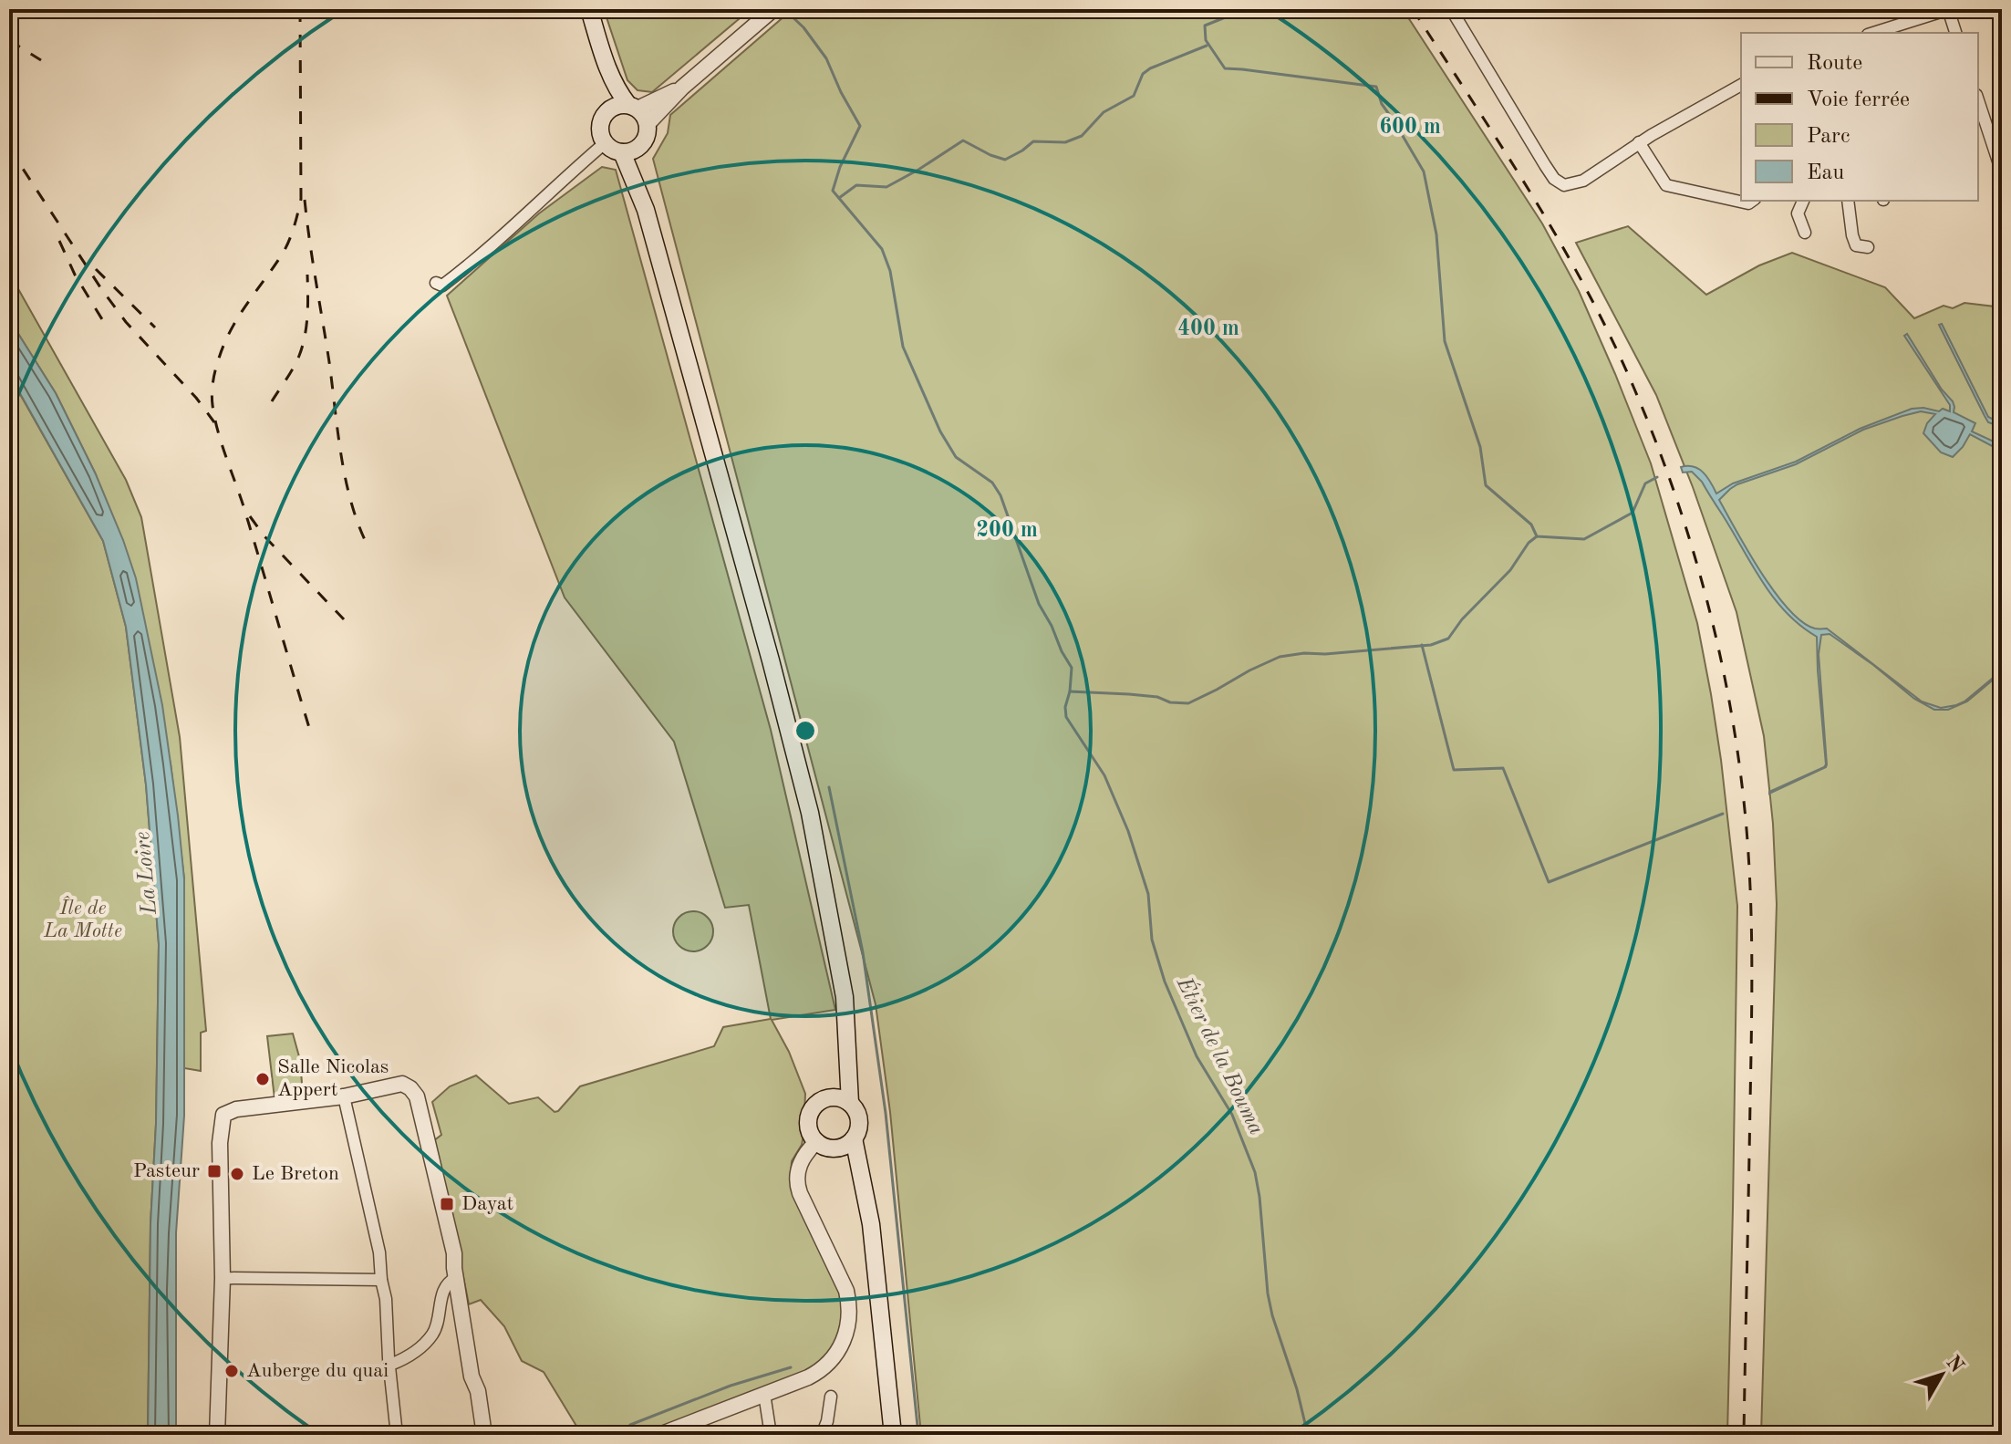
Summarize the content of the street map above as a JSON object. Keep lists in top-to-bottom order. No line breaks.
{"water":["La Loire","Étier de la Bouma"],"parks":["Île de La Motte"],"places":{"other":["Salle Nicolas Appert","Le Breton","Auberge du quai"],"transit":["Pasteur","Dayat"]},"legend":["Route","Voie ferrée","Parc","Eau"],"north":"top right","rings":["600 m","400 m","200 m"]}
